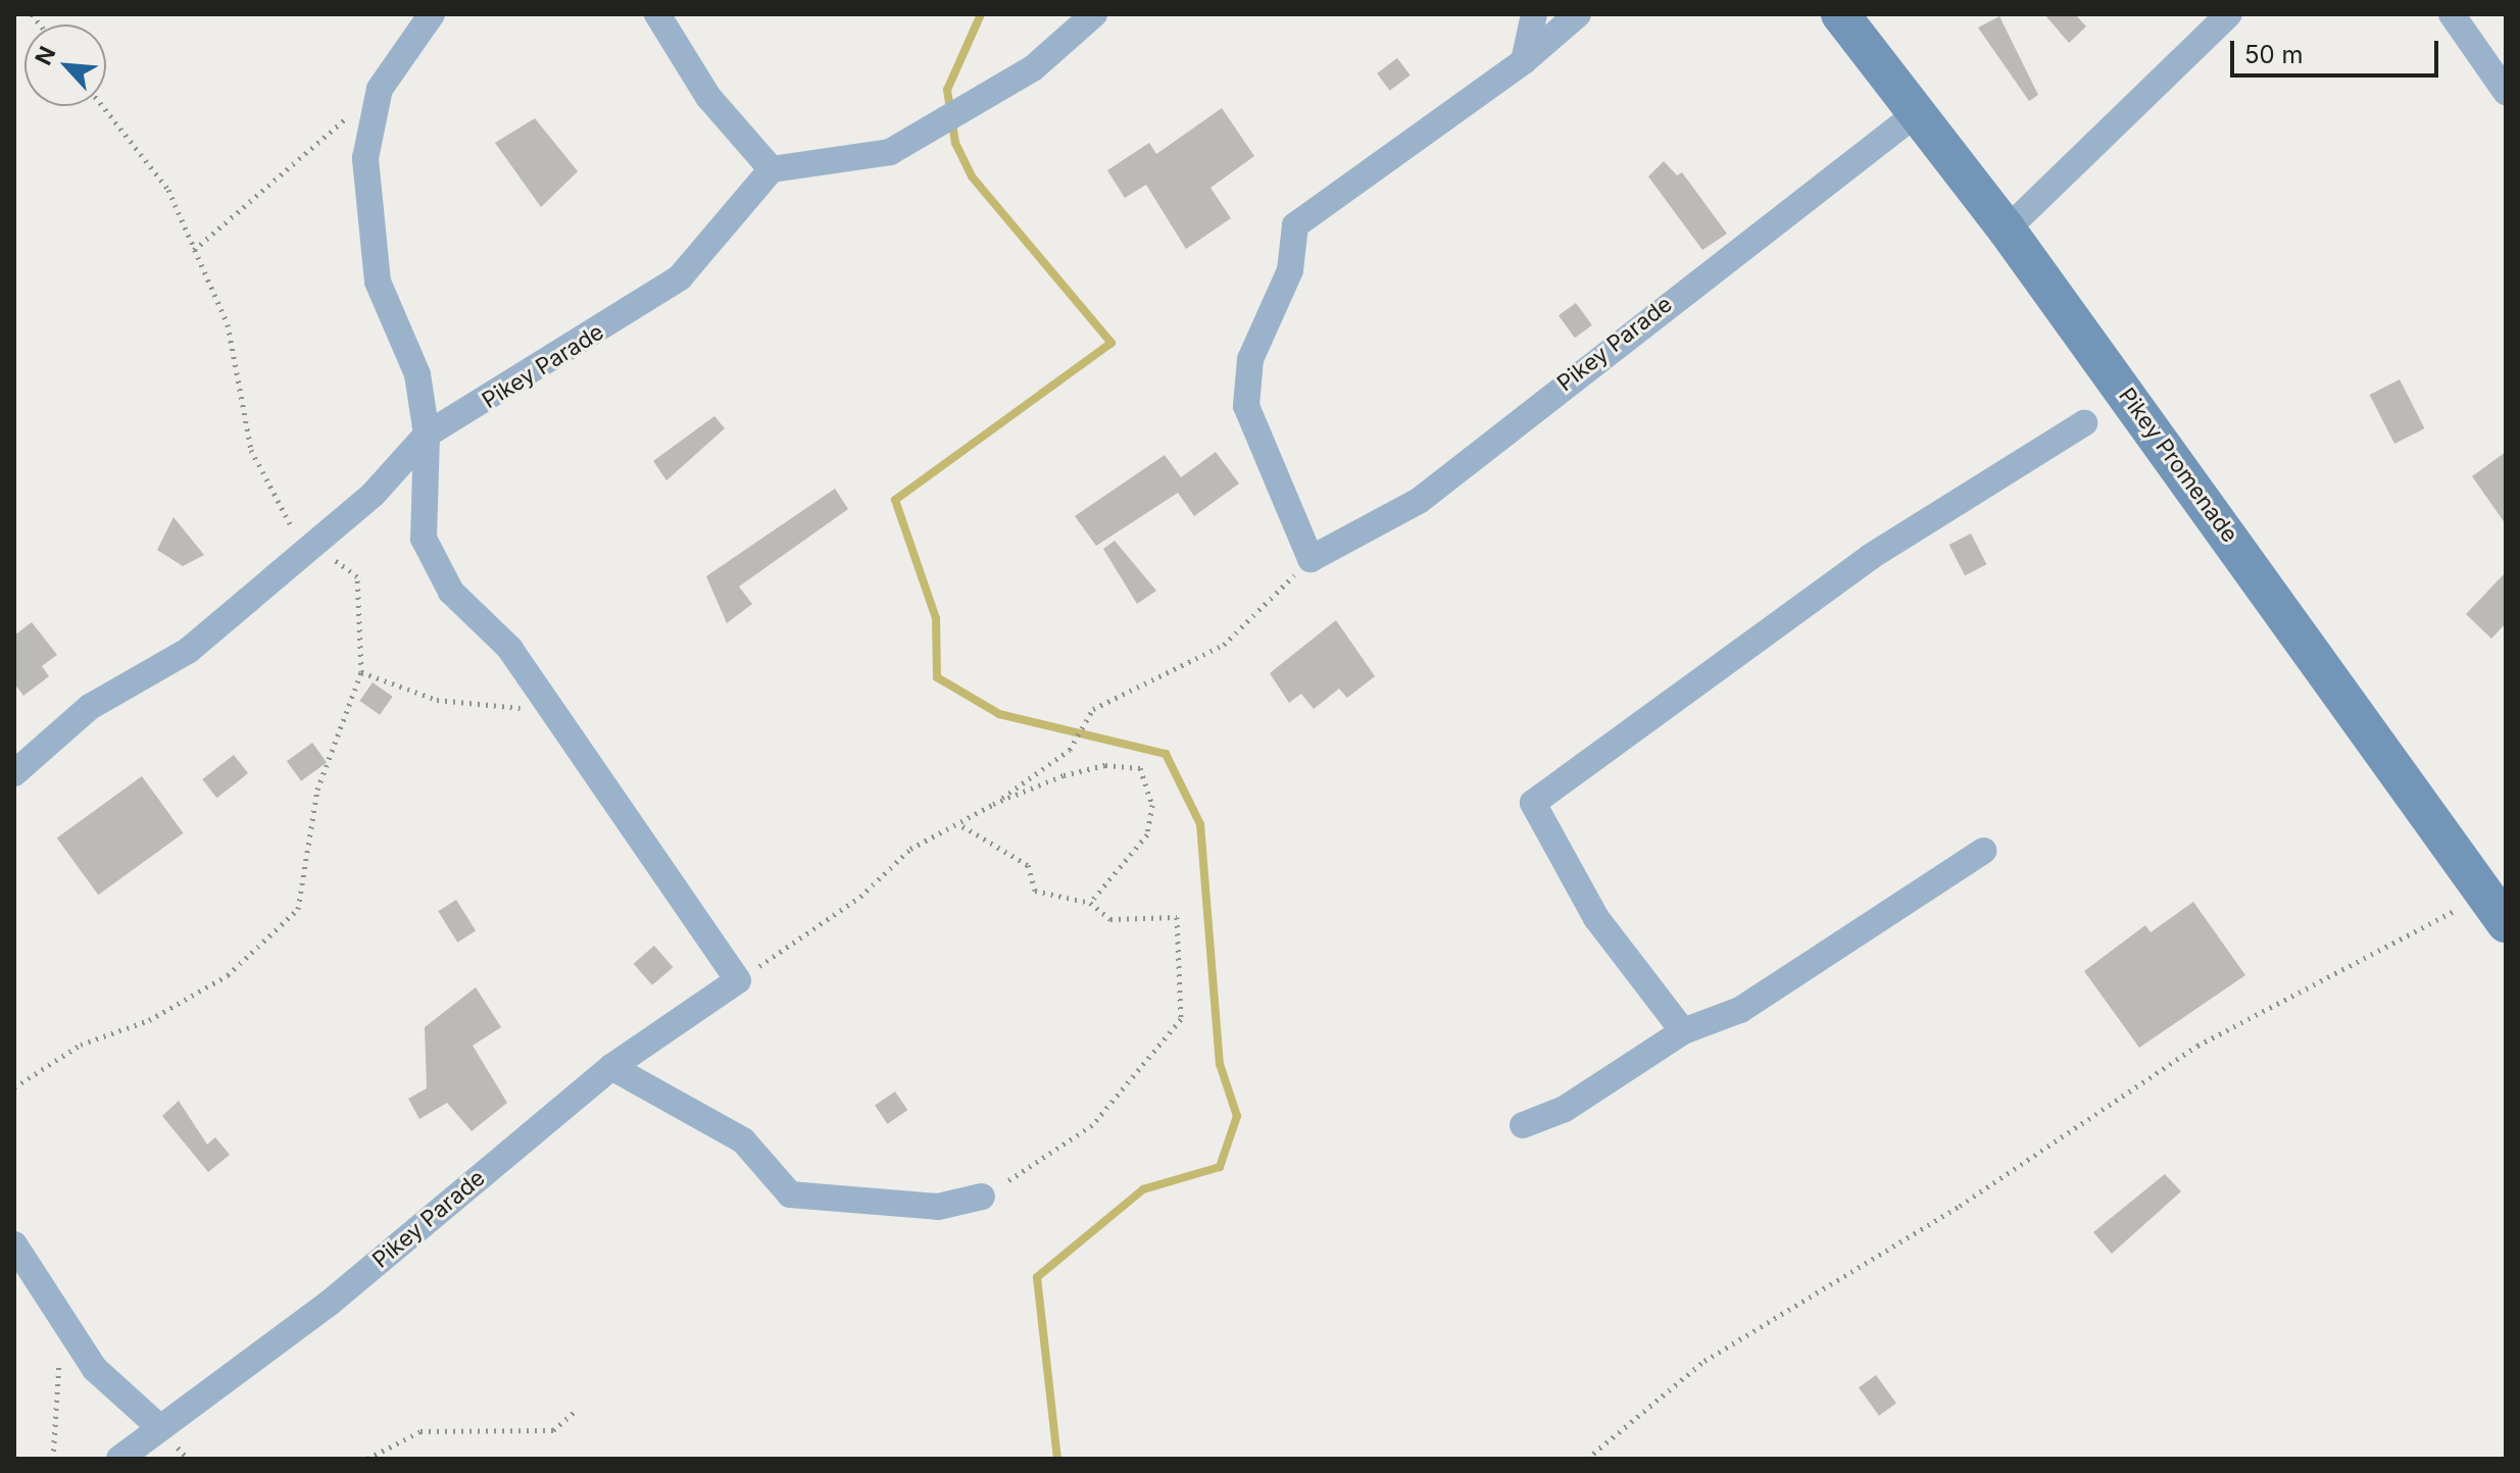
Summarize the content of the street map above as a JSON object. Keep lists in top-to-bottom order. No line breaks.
{"streets":{"street":["Pikey Parade","Pikey Promenade"]},"crossings":[["Pikey Parade","Pikey Promenade"]],"scale_bar":"50 m","north":"top left"}
